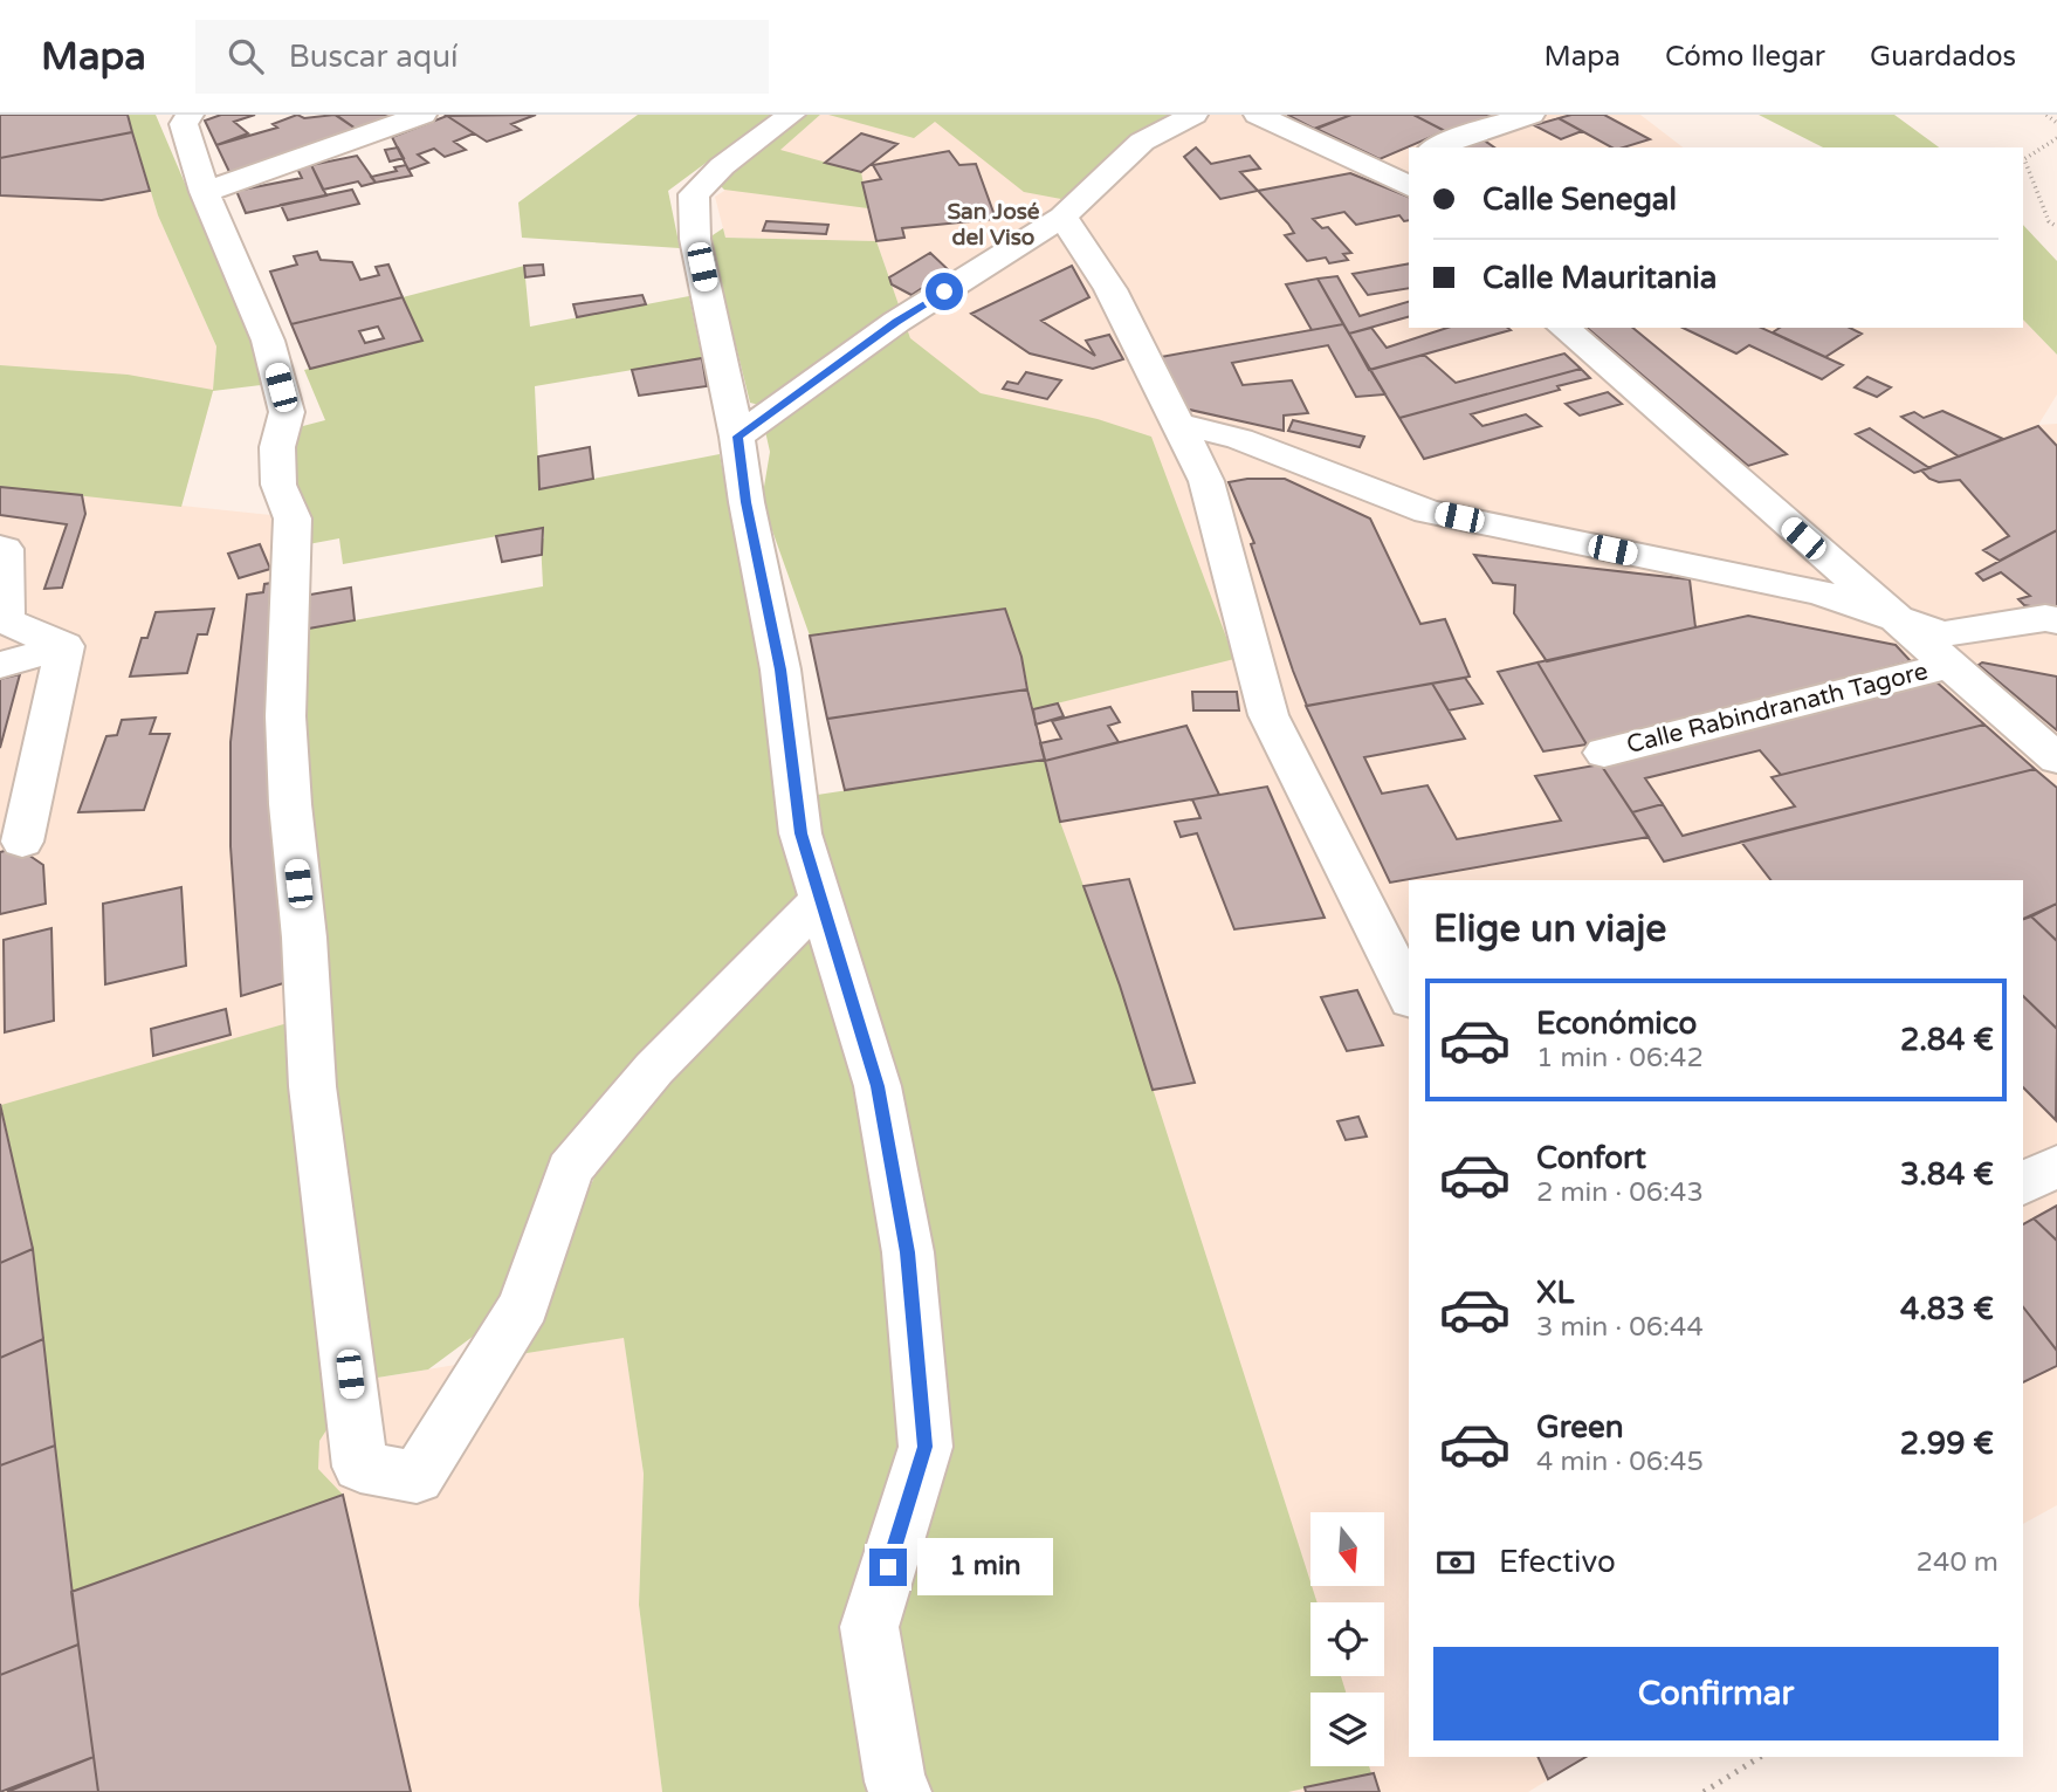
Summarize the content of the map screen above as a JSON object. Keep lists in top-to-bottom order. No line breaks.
{"streets":{"street":["Calle Rabindranath Tagore"]},"districts":["San José del Viso"],"north":"bottom","page":{"header":"Mapa","search":"Buscar aquí","nav":["Mapa","Cómo llegar","Guardados"],"banner":["Calle Senegal","Calle Mauritania"],"heading":"Elige un viaje","list":[{"name":"Económico","note":"1 min · 06:42","value":"2.84 €"},{"name":"Confort","note":"2 min · 06:43","value":"3.84 €"},{"name":"XL","note":"3 min · 06:44","value":"4.83 €"},{"name":"Green","note":"4 min · 06:45","value":"2.99 €"}],"pay":["Efectivo","240 m"],"bubble":"1 min","buttons":"Confirmar"}}
